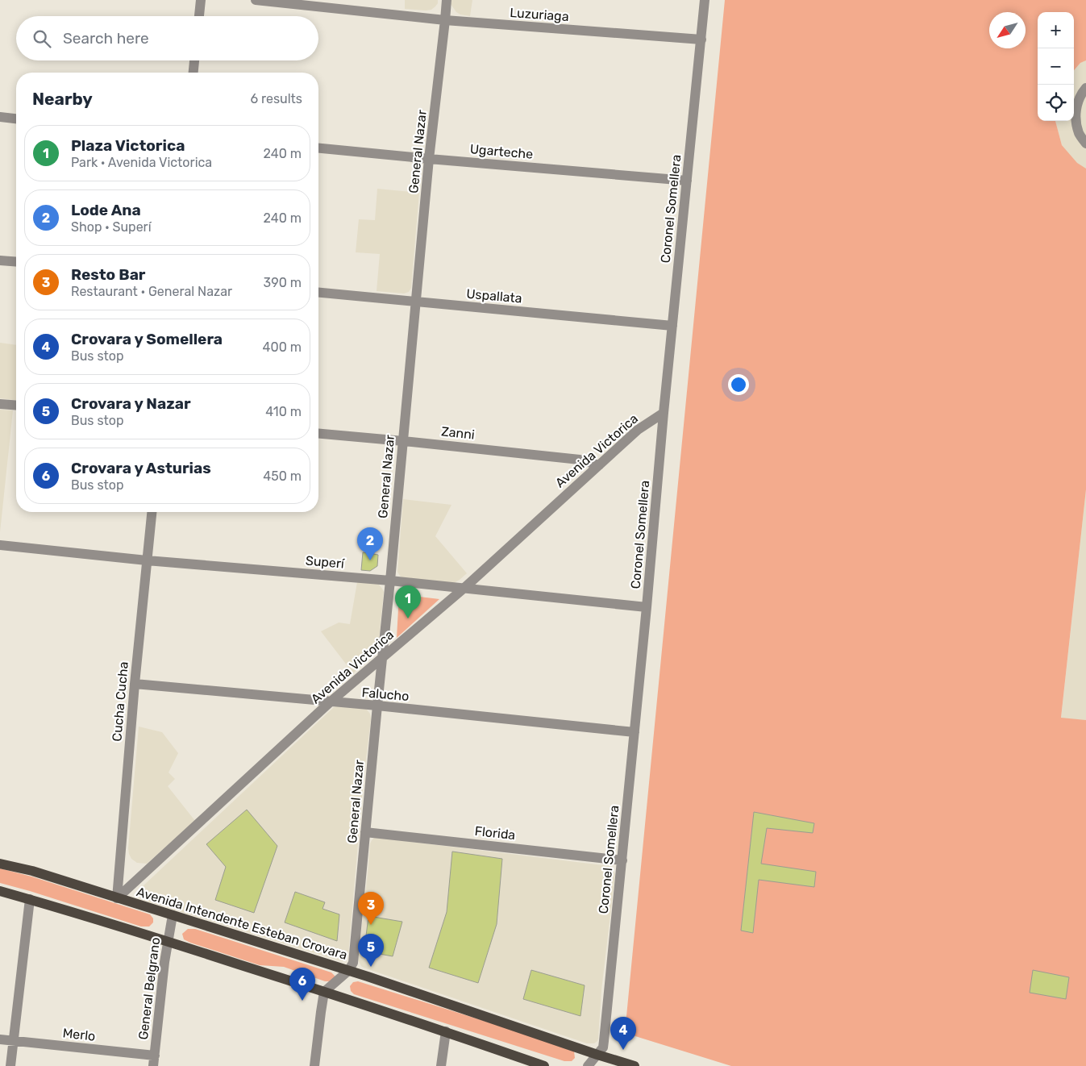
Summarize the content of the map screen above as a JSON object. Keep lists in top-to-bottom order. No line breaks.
{"streets":{"main road":["Avenida Intendente Esteban Crovara"],"street":["Luzuriaga","General Nazar","Ugarteche","Coronel Somellera","Uspallata","Zanni","Avenida Victorica","Superí","Falucho","Cucha Cucha","Florida","General Belgrano","Merlo"]},"crossings":[["Luzuriaga","General Nazar"],["Luzuriaga","Coronel Somellera"],["General Nazar","Ugarteche"],["General Nazar","Uspallata"],["General Nazar","Zanni"],["General Nazar","Avenida Victorica"],["General Nazar","Superí"],["General Nazar","Falucho"],["General Nazar","Florida"],["General Nazar","Avenida Intendente Esteban Crovara"],["Ugarteche","Coronel Somellera"],["Coronel Somellera","Uspallata"],["Coronel Somellera","Avenida Victorica"],["Coronel Somellera","Superí"],["Coronel Somellera","Falucho"],["Coronel Somellera","Florida"],["Coronel Somellera","Avenida Intendente Esteban Crovara"],["Zanni","Avenida Victorica"],["Avenida Victorica","Superí"],["Avenida Victorica","Falucho"],["Avenida Victorica","Cucha Cucha"],["Avenida Victorica","Avenida Intendente Esteban Crovara"],["Superí","Cucha Cucha"],["Falucho","Cucha Cucha"],["Cucha Cucha","Avenida Intendente Esteban Crovara"],["Avenida Intendente Esteban Crovara","General Belgrano"],["General Belgrano","Merlo"]],"north":"bottom left","page":{"map_buttons":["+","−"],"search":"Search here","heading":["Nearby","6 results"],"list":[{"mark":"1","name":"Plaza Victorica","note":"Park · Avenida Victorica","value":"240 m"},{"mark":"2","name":"Lode Ana","note":"Shop · Superí","value":"240 m"},{"mark":"3","name":"Resto Bar","note":"Restaurant · General Nazar","value":"390 m"},{"mark":"4","name":"Crovara y Somellera","note":"Bus stop","value":"400 m"},{"mark":"5","name":"Crovara y Nazar","note":"Bus stop","value":"410 m"},{"mark":"6","name":"Crovara y Asturias","note":"Bus stop","value":"450 m"}],"pins":["2","1","3","5","6","4"]}}
